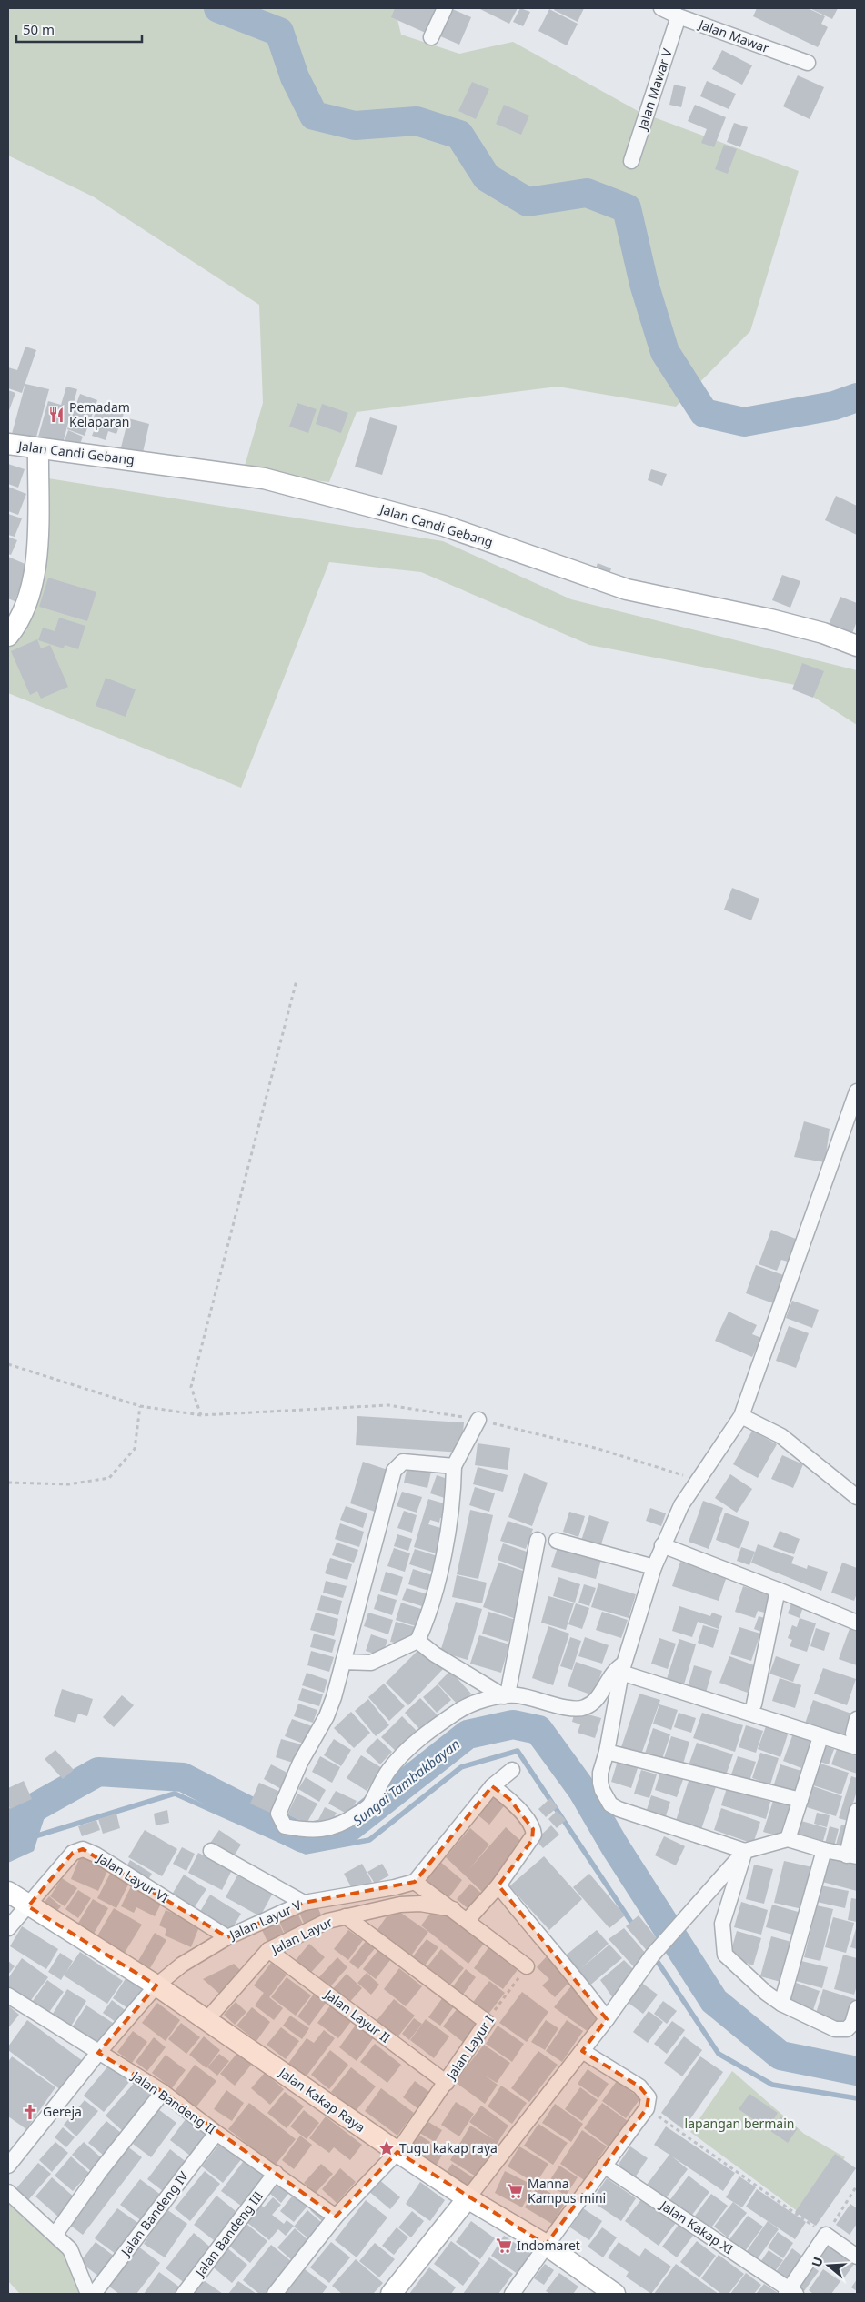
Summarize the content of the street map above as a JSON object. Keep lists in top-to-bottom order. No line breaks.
{"streets":{"street":["Jalan Mawar","Jalan Mawar V","Jalan Candi Gebang","Jalan Layur VI","Jalan Layur V","Jalan Layur","Jalan Layur II","Jalan Layur I","Jalan Kakap Raya","Jalan Bandeng II","Jalan Bandeng IV","Jalan Kakap XI","Jalan Bandeng III"]},"crossings":[["Jalan Mawar","Jalan Mawar V"],["Jalan Layur VI","Jalan Layur V"],["Jalan Layur VI","Jalan Kakap Raya"],["Jalan Layur V","Jalan Kakap Raya"],["Jalan Layur V","Jalan Bandeng II"],["Jalan Layur","Jalan Layur II"],["Jalan Layur","Jalan Kakap Raya"],["Jalan Layur II","Jalan Layur I"],["Jalan Layur I","Jalan Kakap Raya"],["Jalan Bandeng II","Jalan Bandeng IV"],["Jalan Bandeng II","Jalan Bandeng III"]],"water":["Sungai Tambakbayan"],"parks":["lapangan bermain"],"places":{"restaurant":["Pemadam Kelaparan"],"church":["Gereja"],"place":["Tugu kakap raya"],"supermarket":["Manna Kampus mini","Indomaret"]},"scale_bar":"50 m","north":"left"}
